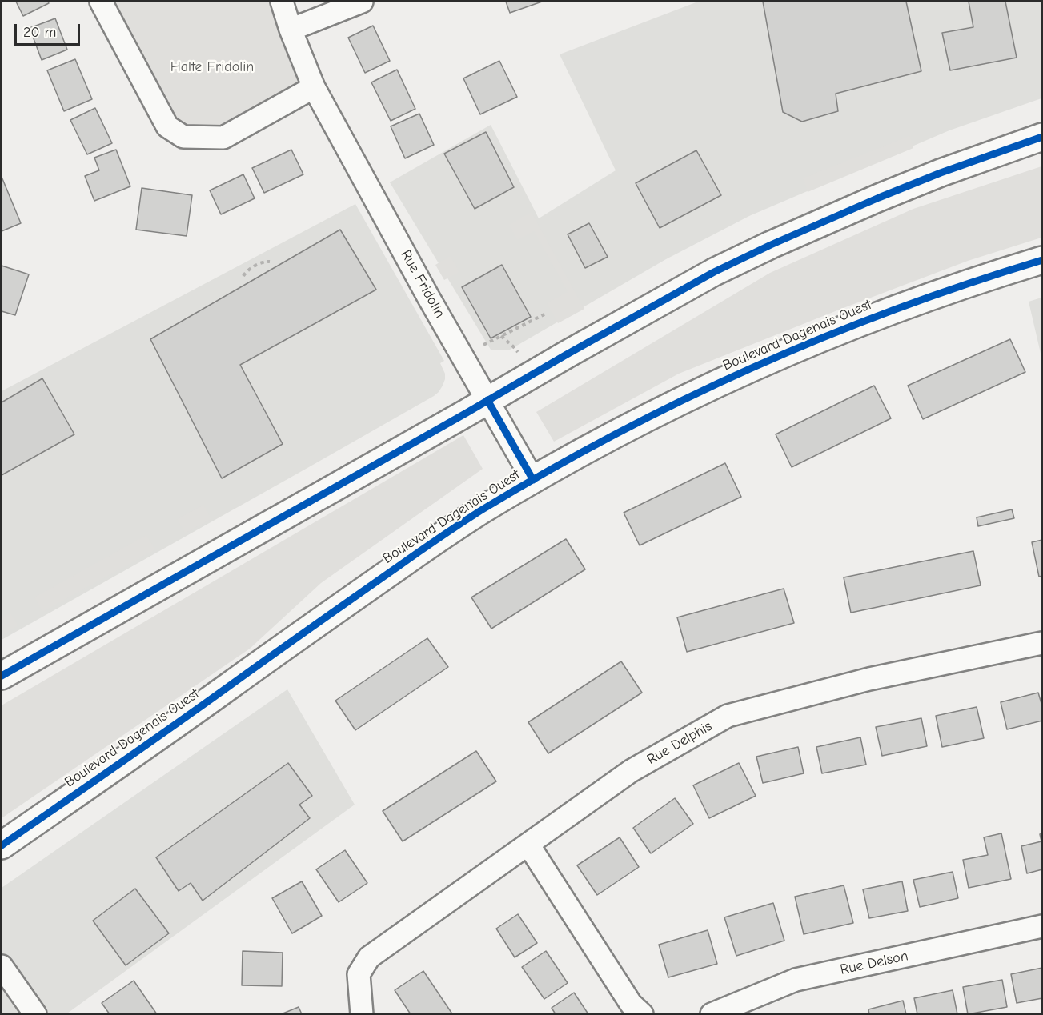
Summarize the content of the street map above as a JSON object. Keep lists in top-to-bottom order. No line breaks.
{"streets":{"main road":["Boulevard Dagenais Ouest"],"street":["Rue Fridolin","Rue Delphis","Rue Delson"]},"crossings":[["Rue Fridolin","Boulevard Dagenais Ouest"]],"parks":["Halte Fridolin"],"scale_bar":"20 m"}
